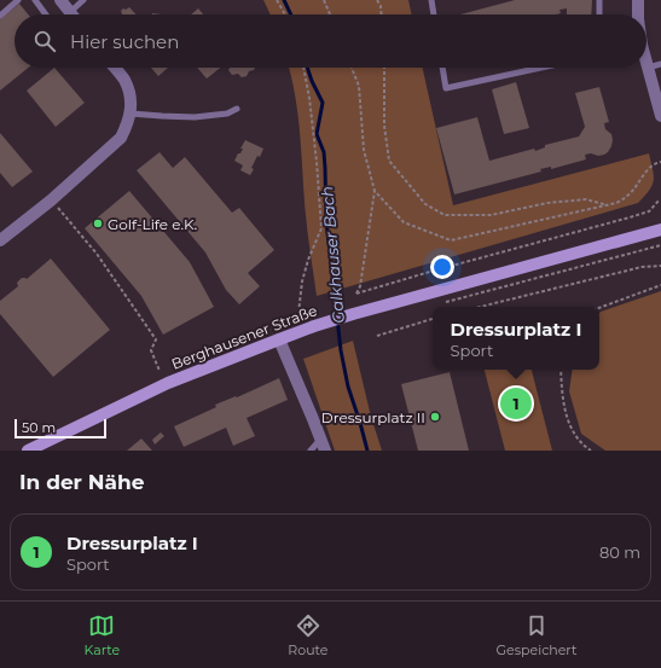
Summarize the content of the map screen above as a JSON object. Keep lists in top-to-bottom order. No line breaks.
{"streets":{"main road":["Berghausener Straße"]},"water":["Galkhauser Bach"],"places":["Golf-Life e.K.","Dressurplatz II"],"scale_bar":"50 m","page":{"search":"Hier suchen","popup":["Dressurplatz I","Sport"],"pins":"1","scale":"50 m","heading":"In der Nähe","list":[{"mark":"1","name":"Dressurplatz I","note":"Sport","value":"80 m"}],"nav":["Karte","Route","Gespeichert"]}}
